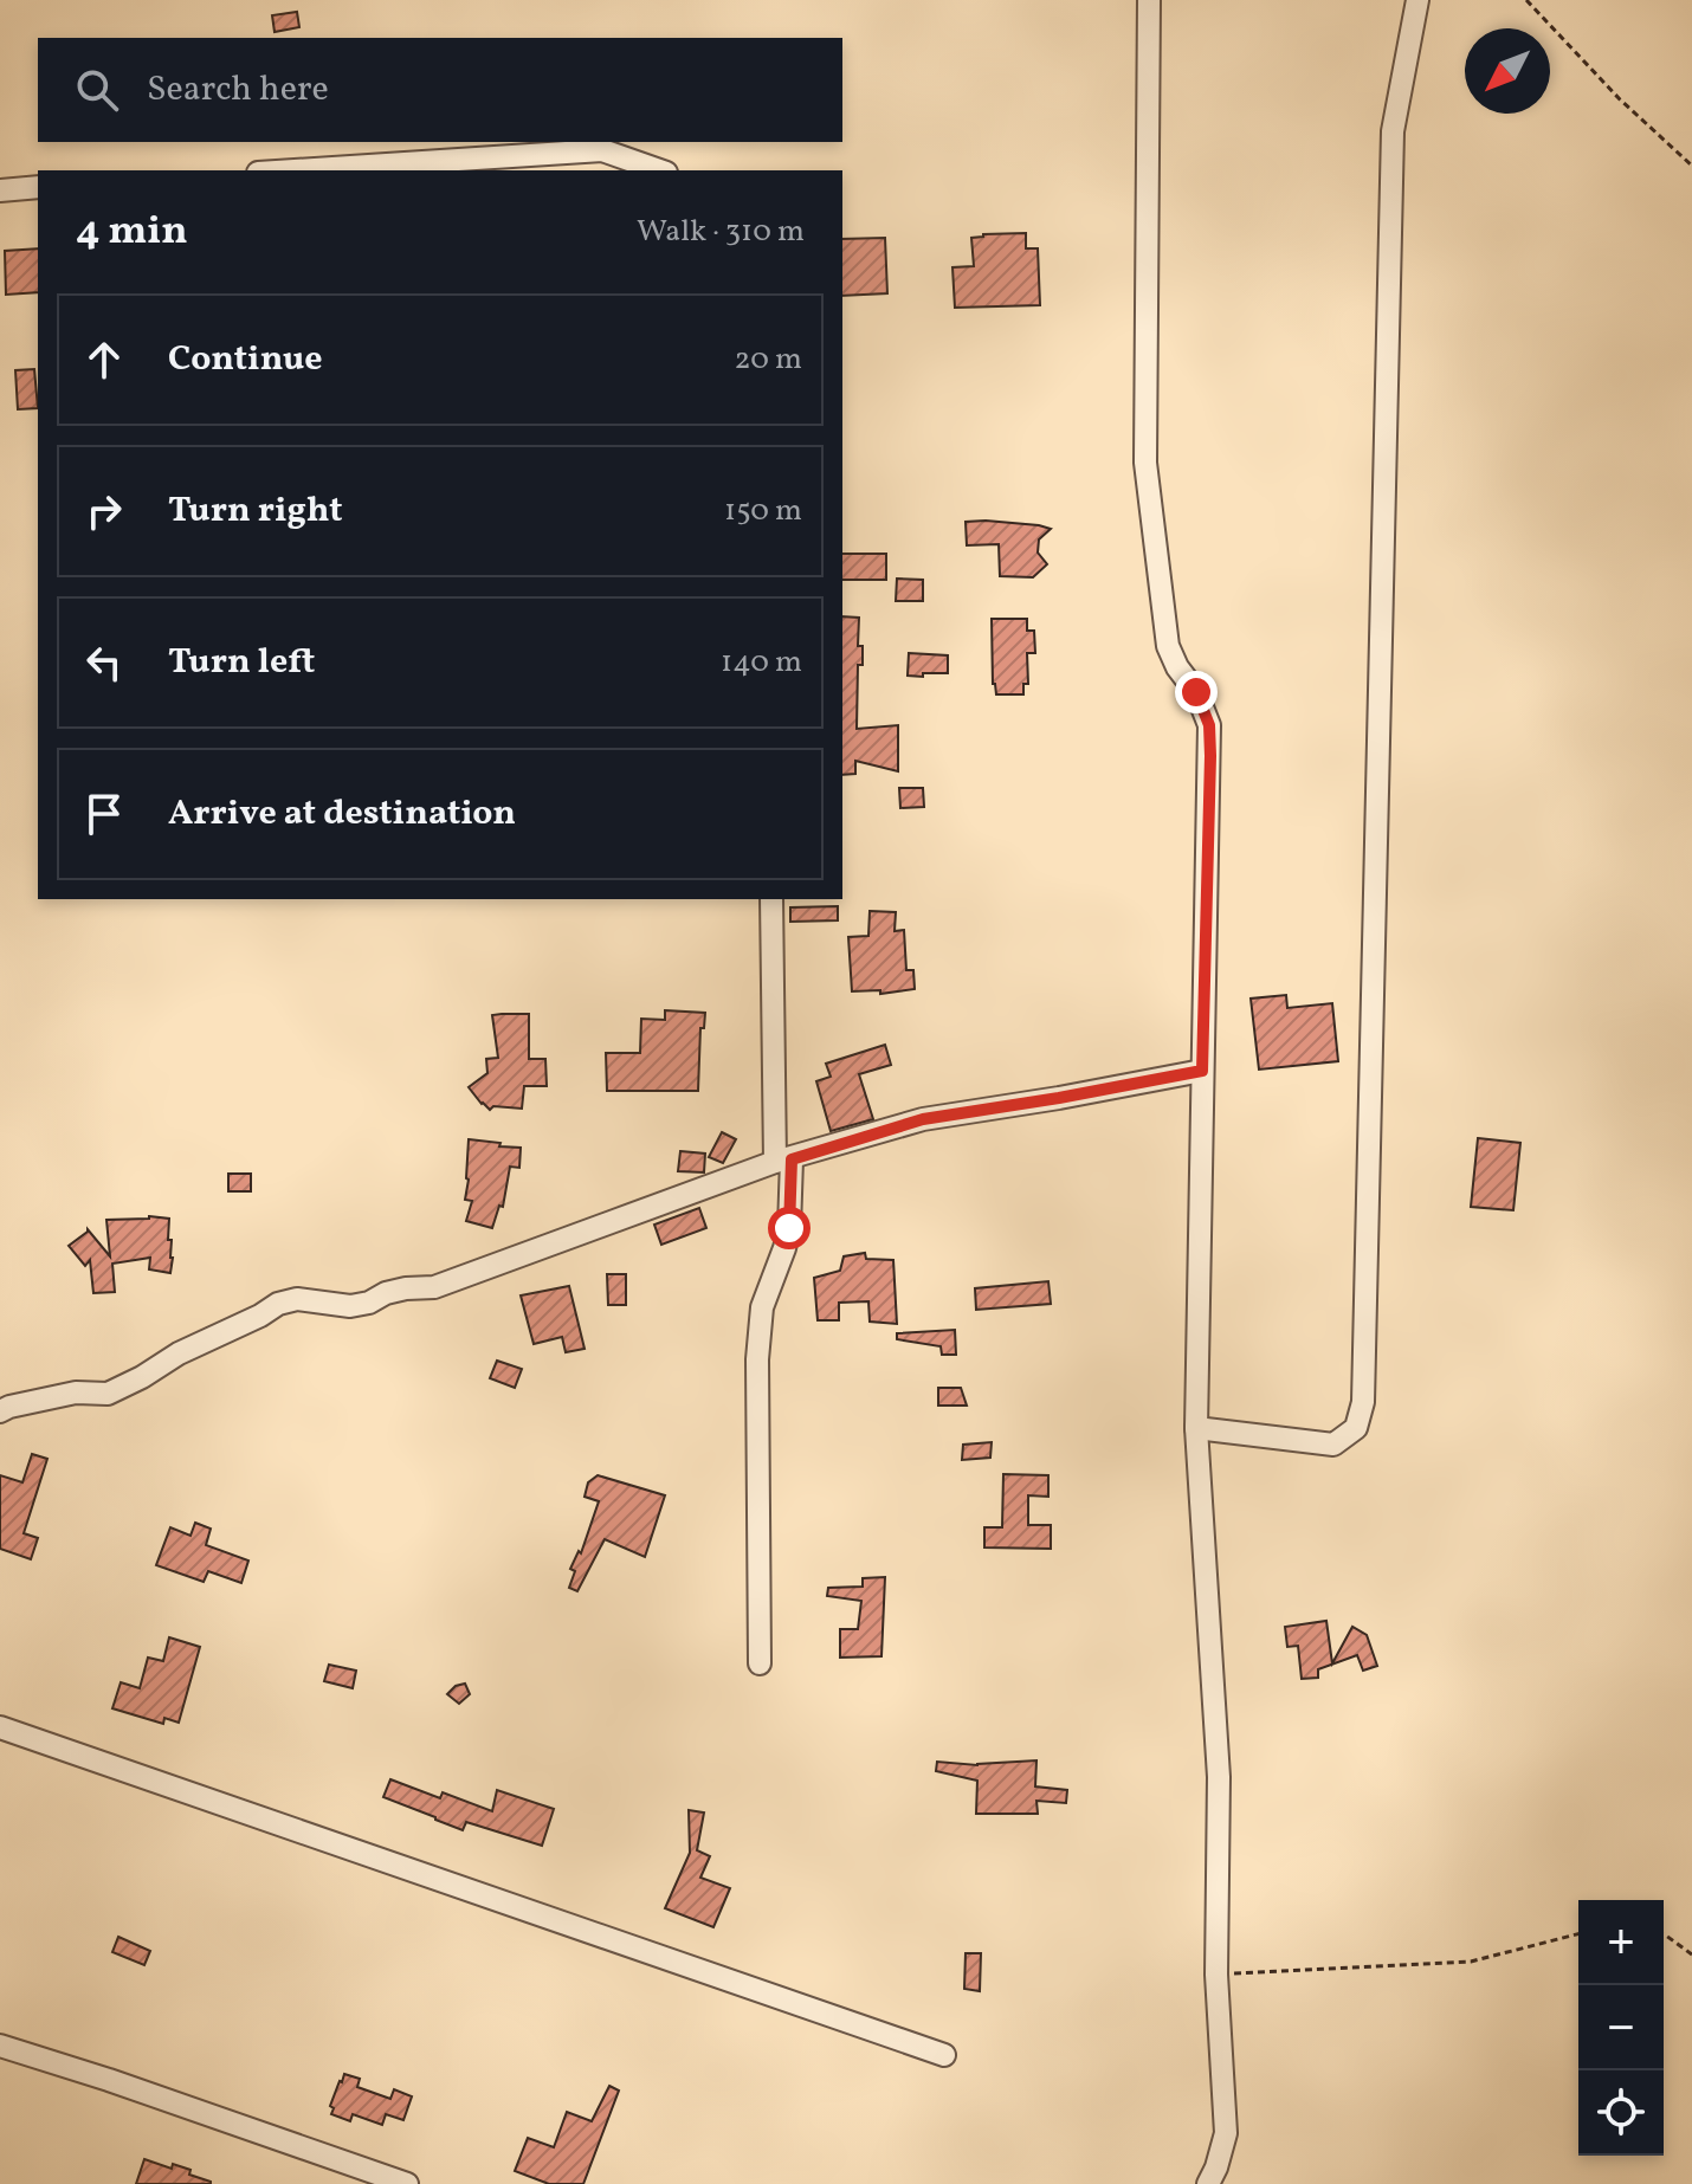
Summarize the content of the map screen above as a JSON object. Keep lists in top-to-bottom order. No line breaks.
{"north":"bottom left","page":{"search":"Search here","heading":["4 min","Walk · 310 m"],"list":[["Continue","20 m"],["Turn right","150 m"],["Turn left","140 m"],"Arrive at destination"],"map_buttons":["+","−"]}}
